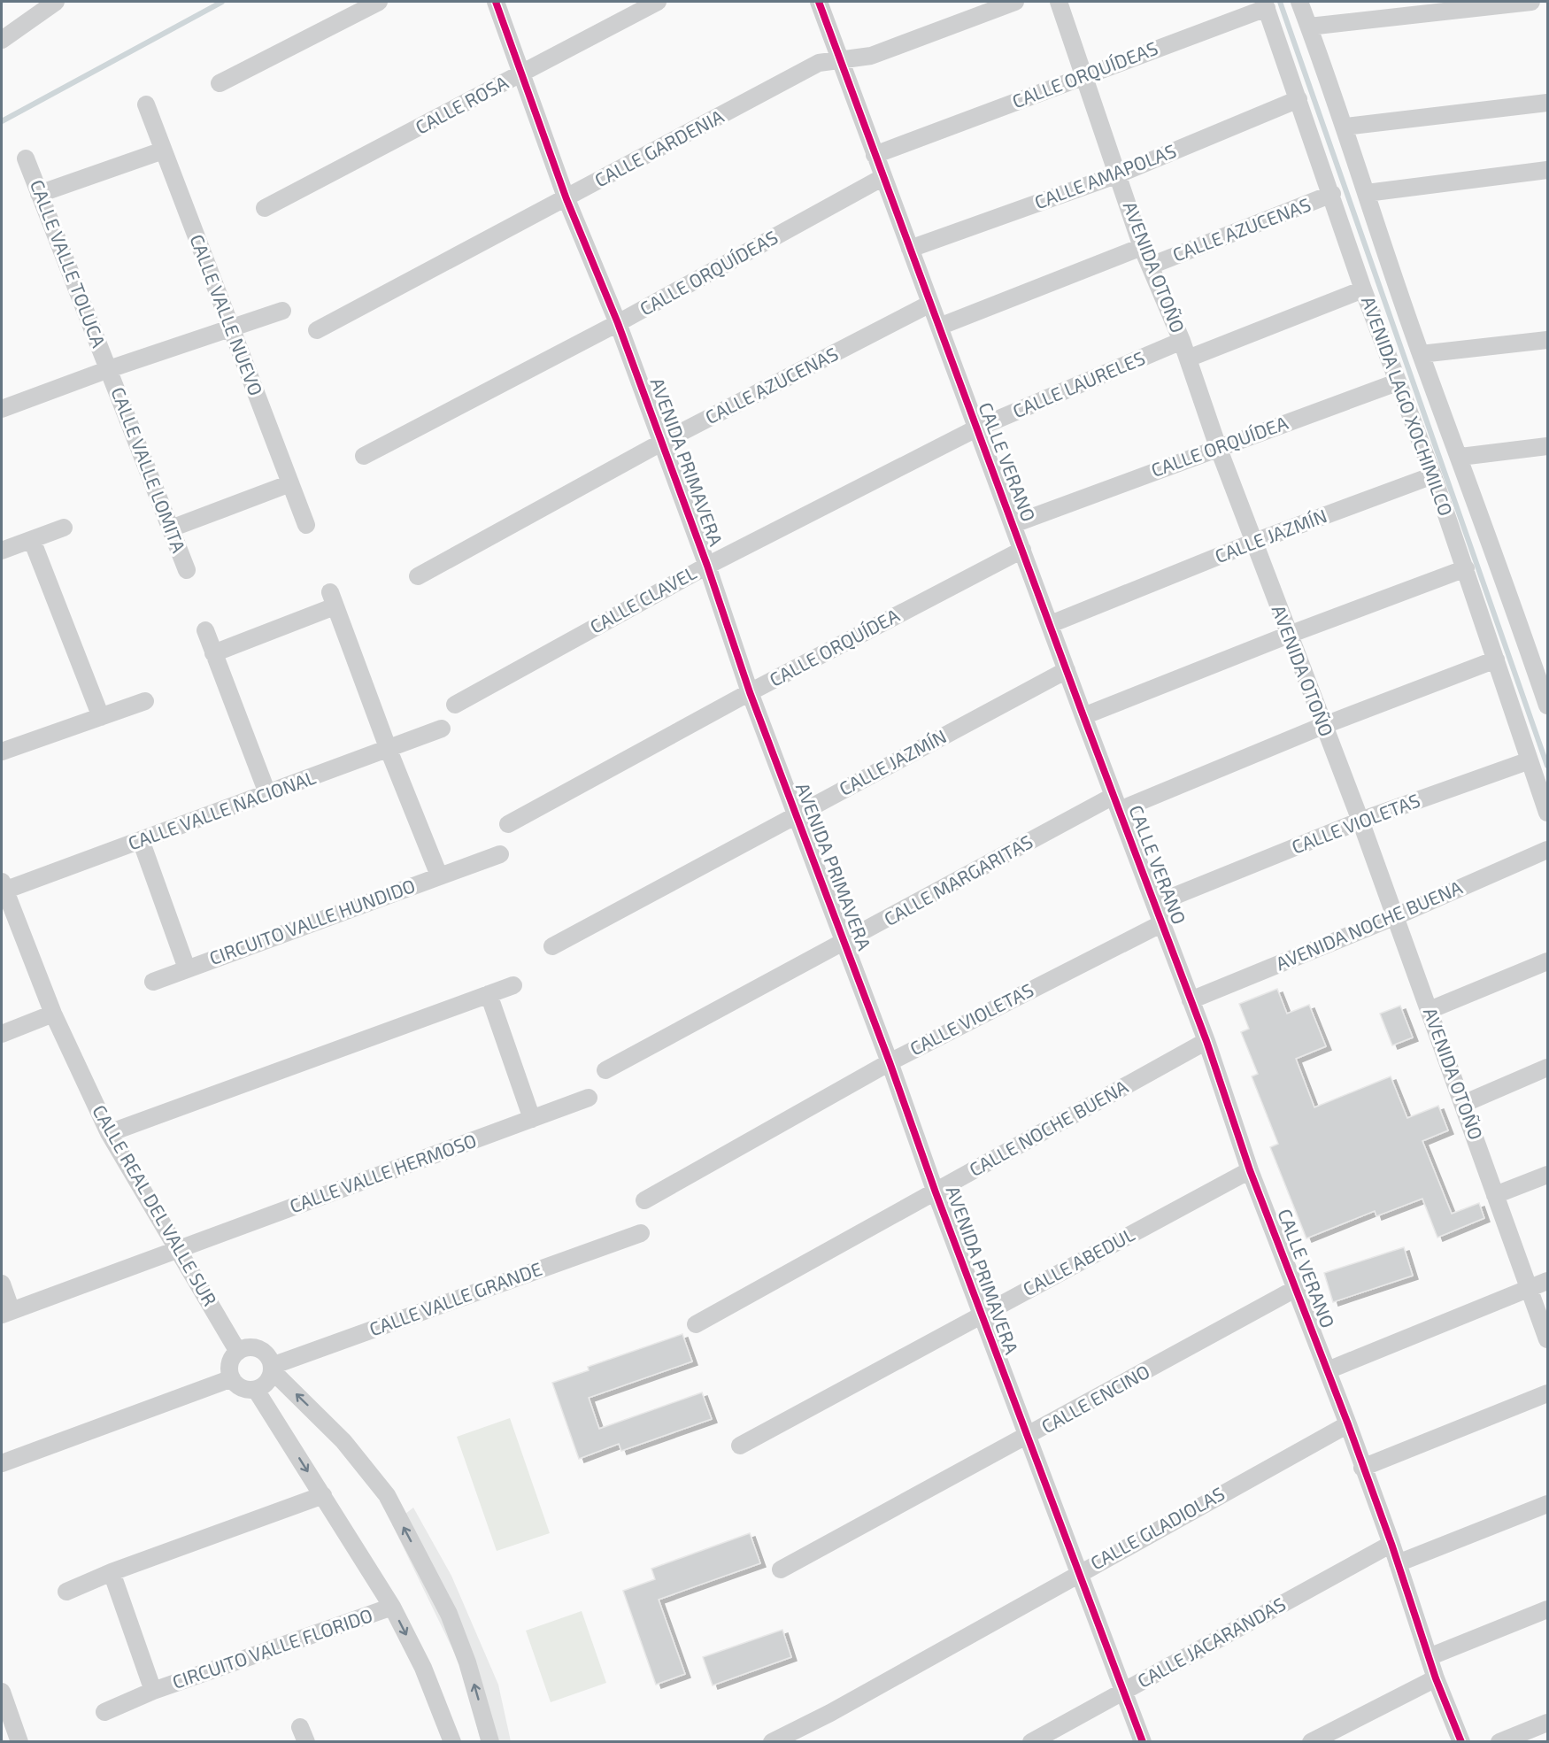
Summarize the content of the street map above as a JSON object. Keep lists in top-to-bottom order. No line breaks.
{"streets":{"street":["CALLE ORQUÍDEAS","CALLE ROSA","CALLE GARDENIA","CALLE AMAPOLAS","CALLE AZUCENAS","CALLE VALLE TOLUCA","AVENIDA OTOÑO","CALLE VALLE NUEVO","CALLE LAURELES","AVENIDA LAGO XOCHIMILCO","CALLE ORQUÍDEA","AVENIDA PRIMAVERA","CALLE VERANO","CALLE VALLE LOMITA","CALLE JAZMÍN","CALLE CLAVEL","CALLE VALLE NACIONAL","CALLE VIOLETAS","CALLE MARGARITAS","CIRCUITO VALLE HUNDIDO","AVENIDA NOCHE BUENA","CALLE NOCHE BUENA","CALLE VALLE HERMOSO","CALLE REAL DEL VALLE SUR","CALLE ABEDUL","CALLE VALLE GRANDE","CALLE ENCINO","CALLE GLADIOLAS","CALLE JACARANDAS","CIRCUITO VALLE FLORIDO"]},"crossings":[["CALLE ORQUÍDEAS","AVENIDA OTOÑO"],["CALLE ORQUÍDEAS","AVENIDA LAGO XOCHIMILCO"],["CALLE ORQUÍDEAS","AVENIDA PRIMAVERA"],["CALLE ORQUÍDEAS","CALLE VERANO"],["CALLE ROSA","AVENIDA PRIMAVERA"],["CALLE GARDENIA","AVENIDA PRIMAVERA"],["CALLE GARDENIA","CALLE VERANO"],["CALLE AMAPOLAS","AVENIDA OTOÑO"],["CALLE AMAPOLAS","AVENIDA LAGO XOCHIMILCO"],["CALLE AMAPOLAS","CALLE VERANO"],["CALLE AZUCENAS","AVENIDA OTOÑO"],["CALLE AZUCENAS","AVENIDA LAGO XOCHIMILCO"],["CALLE AZUCENAS","AVENIDA PRIMAVERA"],["CALLE AZUCENAS","CALLE VERANO"],["CALLE VALLE TOLUCA","CALLE VALLE LOMITA"],["AVENIDA OTOÑO","CALLE LAURELES"],["AVENIDA OTOÑO","CALLE ORQUÍDEA"],["AVENIDA OTOÑO","CALLE JAZMÍN"],["AVENIDA OTOÑO","CALLE VIOLETAS"],["AVENIDA OTOÑO","CALLE MARGARITAS"],["AVENIDA OTOÑO","AVENIDA NOCHE BUENA"],["CALLE LAURELES","CALLE VERANO"],["CALLE LAURELES","CALLE CLAVEL"],["AVENIDA LAGO XOCHIMILCO","CALLE ORQUÍDEA"],["AVENIDA LAGO XOCHIMILCO","CALLE JAZMÍN"],["AVENIDA LAGO XOCHIMILCO","CALLE VIOLETAS"],["AVENIDA LAGO XOCHIMILCO","CALLE MARGARITAS"],["CALLE ORQUÍDEA","AVENIDA PRIMAVERA"],["CALLE ORQUÍDEA","CALLE VERANO"],["AVENIDA PRIMAVERA","CALLE JAZMÍN"],["AVENIDA PRIMAVERA","CALLE CLAVEL"],["AVENIDA PRIMAVERA","CALLE VIOLETAS"],["AVENIDA PRIMAVERA","CALLE MARGARITAS"],["AVENIDA PRIMAVERA","CALLE NOCHE BUENA"],["AVENIDA PRIMAVERA","CALLE ABEDUL"],["AVENIDA PRIMAVERA","CALLE ENCINO"],["AVENIDA PRIMAVERA","CALLE GLADIOLAS"],["AVENIDA PRIMAVERA","CALLE JACARANDAS"],["CALLE VERANO","CALLE JAZMÍN"],["CALLE VERANO","CALLE CLAVEL"],["CALLE VERANO","CALLE VIOLETAS"],["CALLE VERANO","CALLE MARGARITAS"],["CALLE VERANO","AVENIDA NOCHE BUENA"],["CALLE VERANO","CALLE NOCHE BUENA"],["CALLE VERANO","CALLE ABEDUL"],["CALLE VERANO","CALLE ENCINO"],["CALLE VERANO","CALLE GLADIOLAS"],["CALLE VERANO","CALLE JACARANDAS"],["CALLE VALLE NACIONAL","CIRCUITO VALLE HUNDIDO"],["CALLE VALLE NACIONAL","CALLE REAL DEL VALLE SUR"],["CALLE VALLE HERMOSO","CALLE REAL DEL VALLE SUR"],["CALLE REAL DEL VALLE SUR","CALLE VALLE GRANDE"]]}
